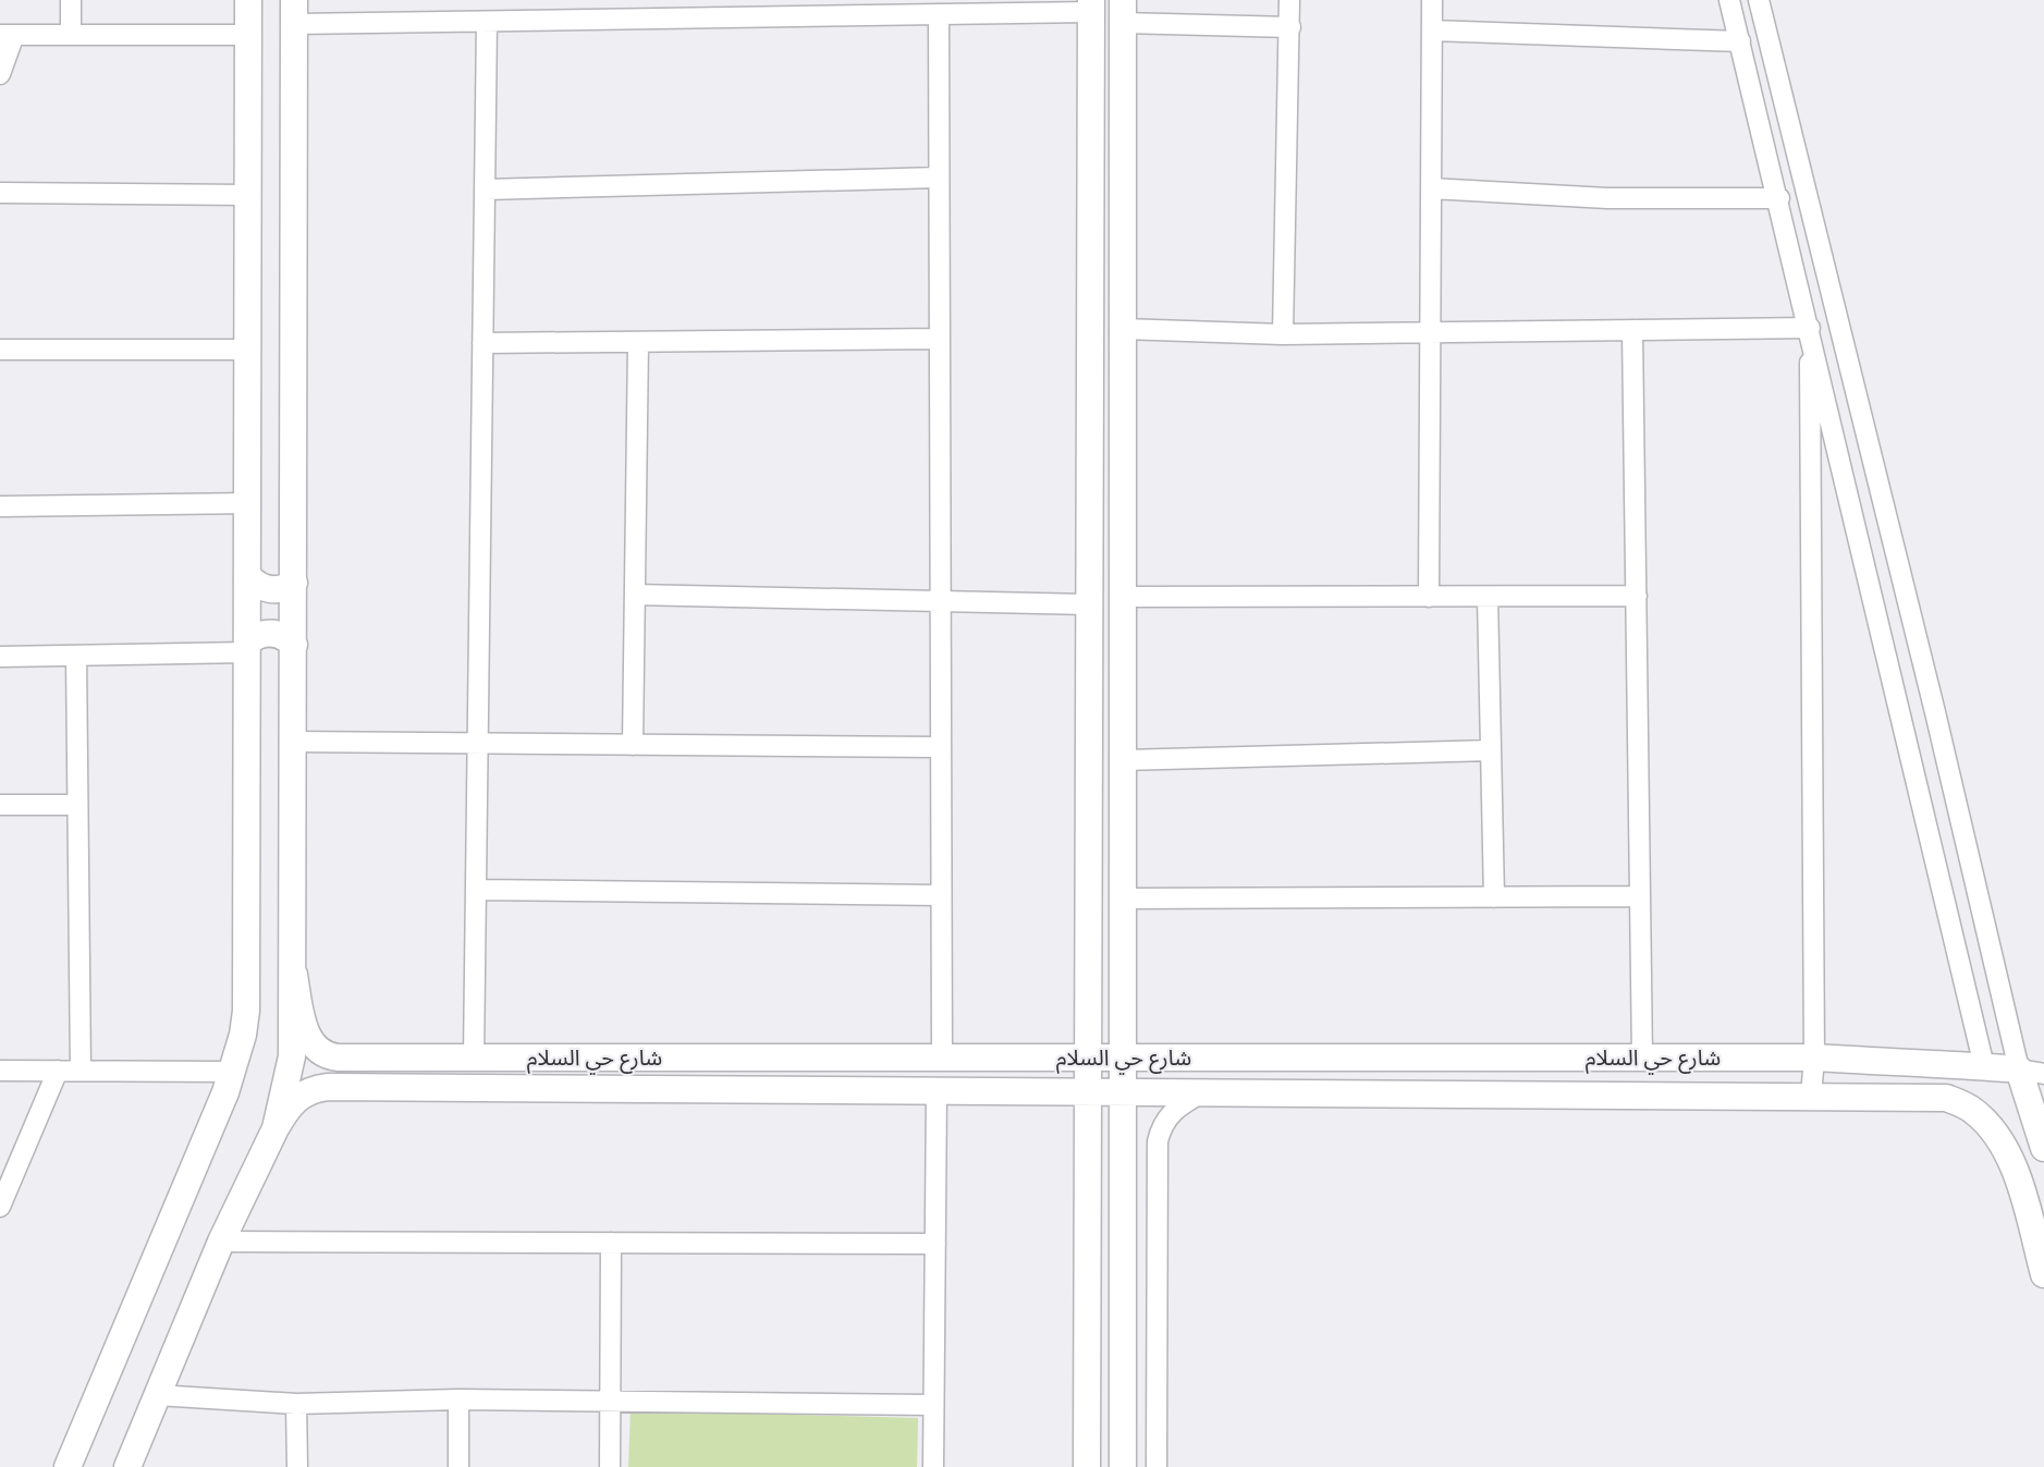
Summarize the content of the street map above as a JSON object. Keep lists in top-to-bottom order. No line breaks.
{"streets":{"main road":["شارع حي السلام"]}}
